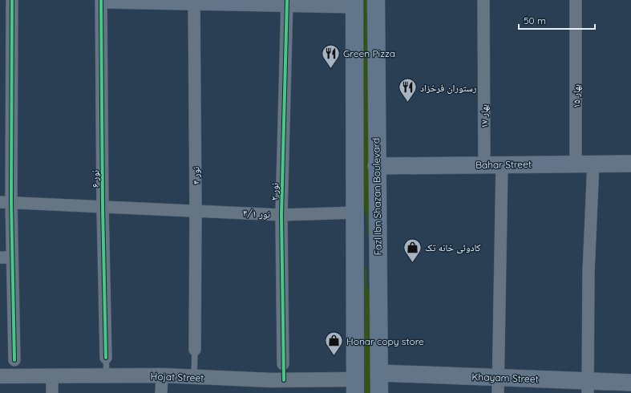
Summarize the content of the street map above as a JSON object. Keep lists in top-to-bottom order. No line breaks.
{"streets":{"main road":["Bahar Street","Fazl Ibn Shazan Boulevard","Khayam Street"],"street":["بهار ۱۵","بهار ۱۷","نور ۴","نور ۶","نور ۲","نور ۴/۱","Hojat Street"]},"crossings":[["بهار ۱۵","Bahar Street"],["بهار ۱۷","Bahar Street"],["Bahar Street","Fazl Ibn Shazan Boulevard"],["نور ۴","نور ۴/۱"],["نور ۶","نور ۴/۱"],["نور ۲","نور ۴/۱"],["Fazl Ibn Shazan Boulevard","Khayam Street"]],"places":{"restaurant":["Green Pizza","رستوران فرخزاد"],"shop":["کادوئی خانه تک","Honar copy store"]},"scale_bar":"50 m"}
